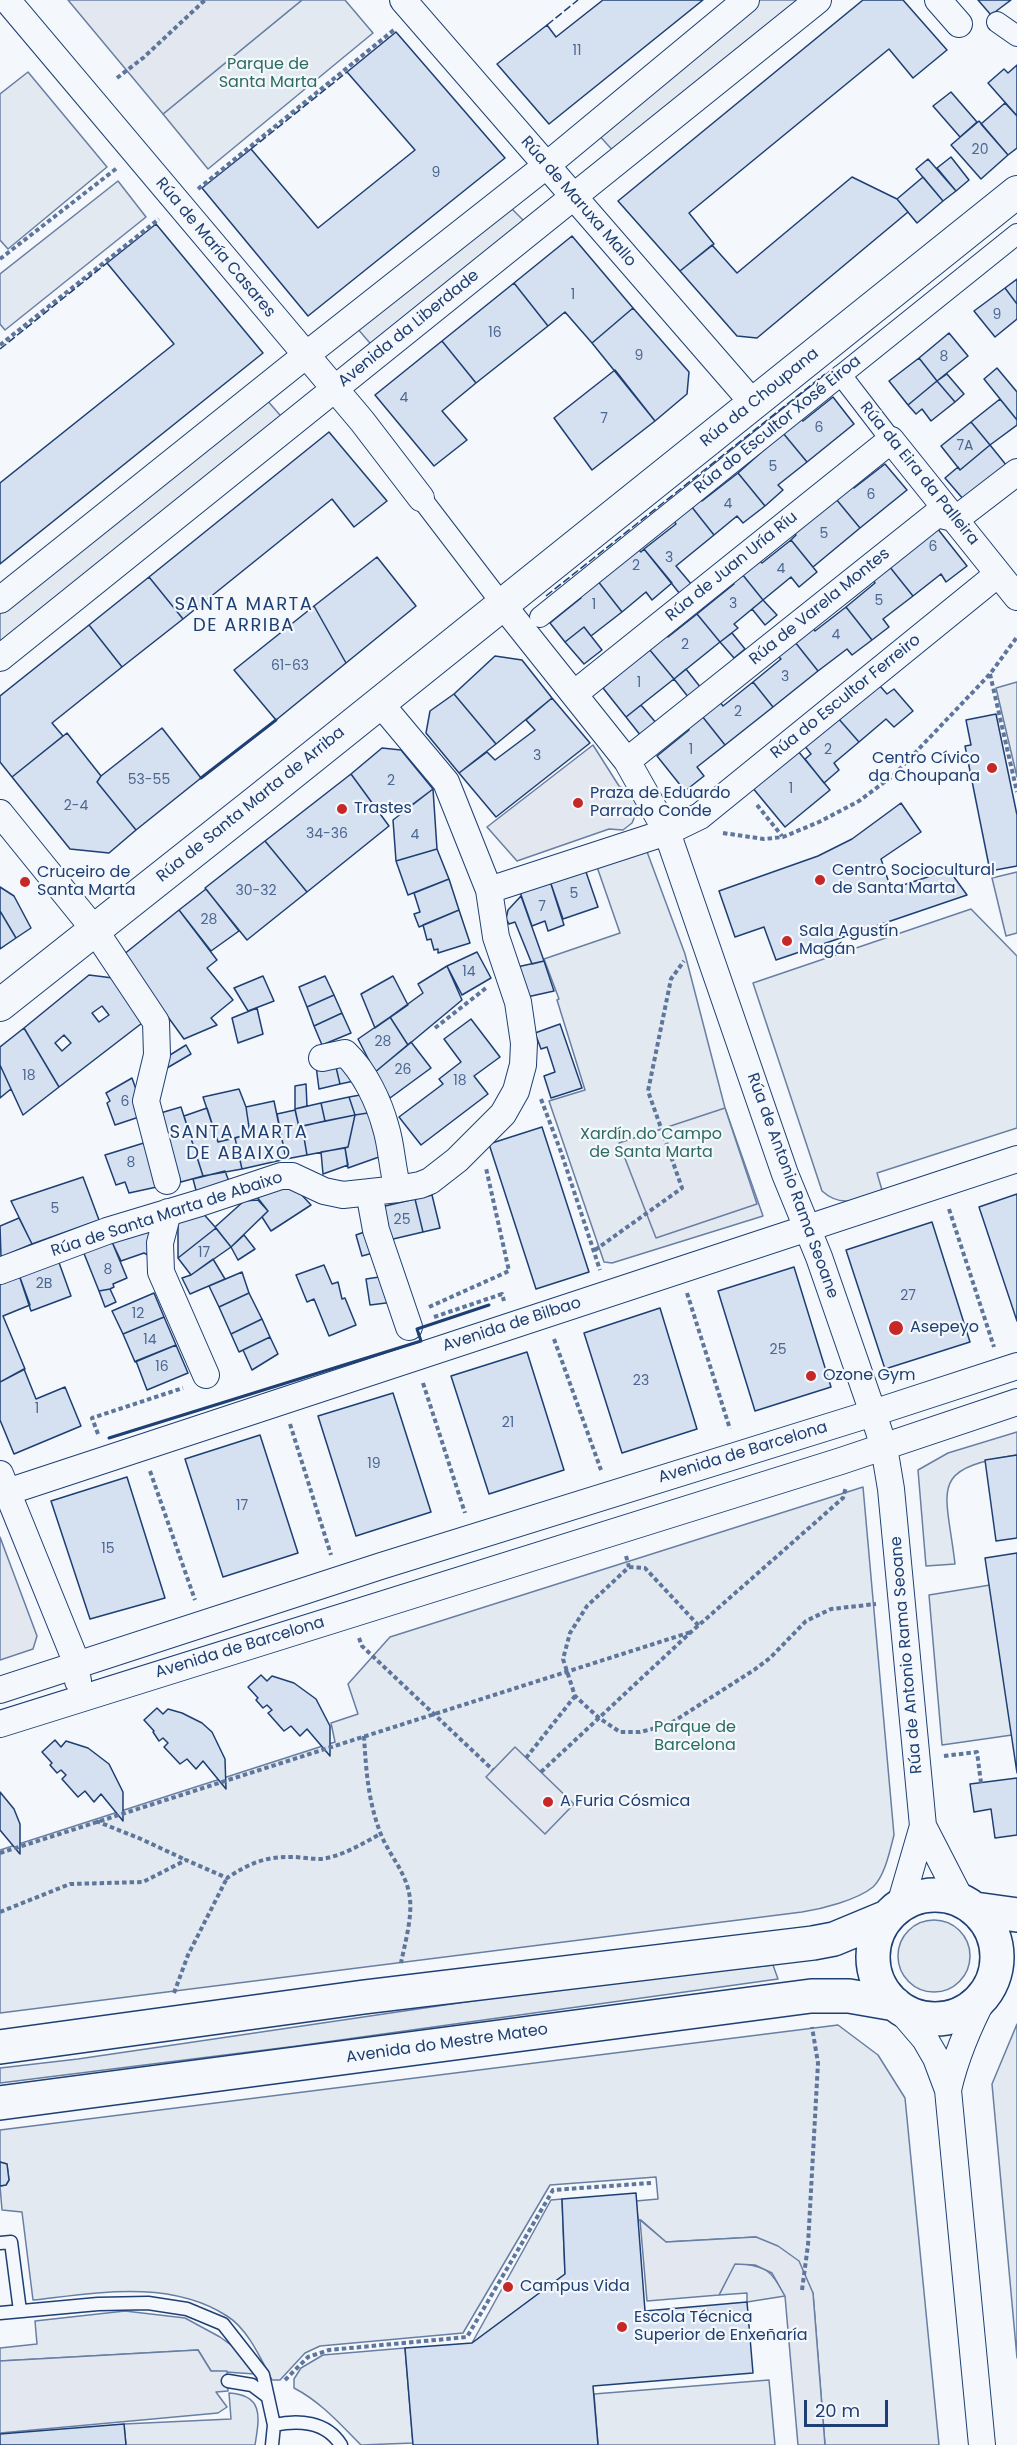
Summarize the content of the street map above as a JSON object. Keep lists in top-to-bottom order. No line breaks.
{"streets":{"main road":["Avenida do Mestre Mateo"],"street":["Rúa de Maruxa Mallo","Rúa de María Casares","Avenida da Liberdade","Rúa da Choupana","Rúa do Escultor Xosé Eiroa","Rúa da Eira da Palleira","Rúa de Juan Uría Ríu","Rúa de Varela Montes","Rúa do Escultor Ferreiro","Rúa de Santa Marta de Arriba","Rúa de Antonio Rama Seoane","Rúa de Santa Marta de Abaixo","Avenida de Bilbao","Avenida de Barcelona"]},"crossings":[["Rúa de Maruxa Mallo","Avenida da Liberdade"],["Rúa de Maruxa Mallo","Rúa da Choupana"],["Rúa de María Casares","Avenida da Liberdade"],["Rúa da Choupana","Rúa de Santa Marta de Arriba"],["Rúa da Choupana","Rúa de Antonio Rama Seoane"],["Rúa do Escultor Xosé Eiroa","Rúa da Eira da Palleira"],["Rúa da Eira da Palleira","Rúa de Juan Uría Ríu"],["Rúa da Eira da Palleira","Rúa de Varela Montes"],["Rúa da Eira da Palleira","Rúa do Escultor Ferreiro"],["Rúa de Juan Uría Ríu","Rúa de Antonio Rama Seoane"],["Rúa de Varela Montes","Rúa de Antonio Rama Seoane"],["Rúa do Escultor Ferreiro","Rúa de Antonio Rama Seoane"],["Rúa do Escultor Ferreiro","Rúa de Santa Marta de Abaixo"],["Rúa de Santa Marta de Arriba","Rúa de Antonio Rama Seoane"],["Rúa de Santa Marta de Arriba","Rúa de Santa Marta de Abaixo"],["Rúa de Antonio Rama Seoane","Avenida de Bilbao"],["Rúa de Antonio Rama Seoane","Avenida de Barcelona"],["Rúa de Antonio Rama Seoane","Avenida do Mestre Mateo"]],"districts":["SANTA MARTA DE ARRIBA","SANTA MARTA DE ABAIXO"],"parks":["Parque de Santa Marta","Xardín do Campo de Santa Marta","Parque de Barcelona"],"places":["Centro Cívico da Choupana","Praza de Eduardo Parrado Conde","Trastes","Centro Sociocultural de Santa Marta","Cruceiro de Santa Marta","Sala Agustín Magán","Asepeyo","Ozone Gym","A Furia Cósmica","Campus Vida","Escola Técnica Superior de Enxeñaría"],"house_numbers":["11","20","9","1","9","16","9","8","4","7","6","7A","5","6","4","5","6","3","2","4","5","3","1","4","2","61-63","3","1","2","1","2","3","53-55","2","1","2-4","34-36","4","30-32","5","7","28","14","28","26","18","18","6","8","5","25","17","8","2B","27","12","14","25","16","23","1","21","19","17","15"],"scale_bar":"20 m"}
